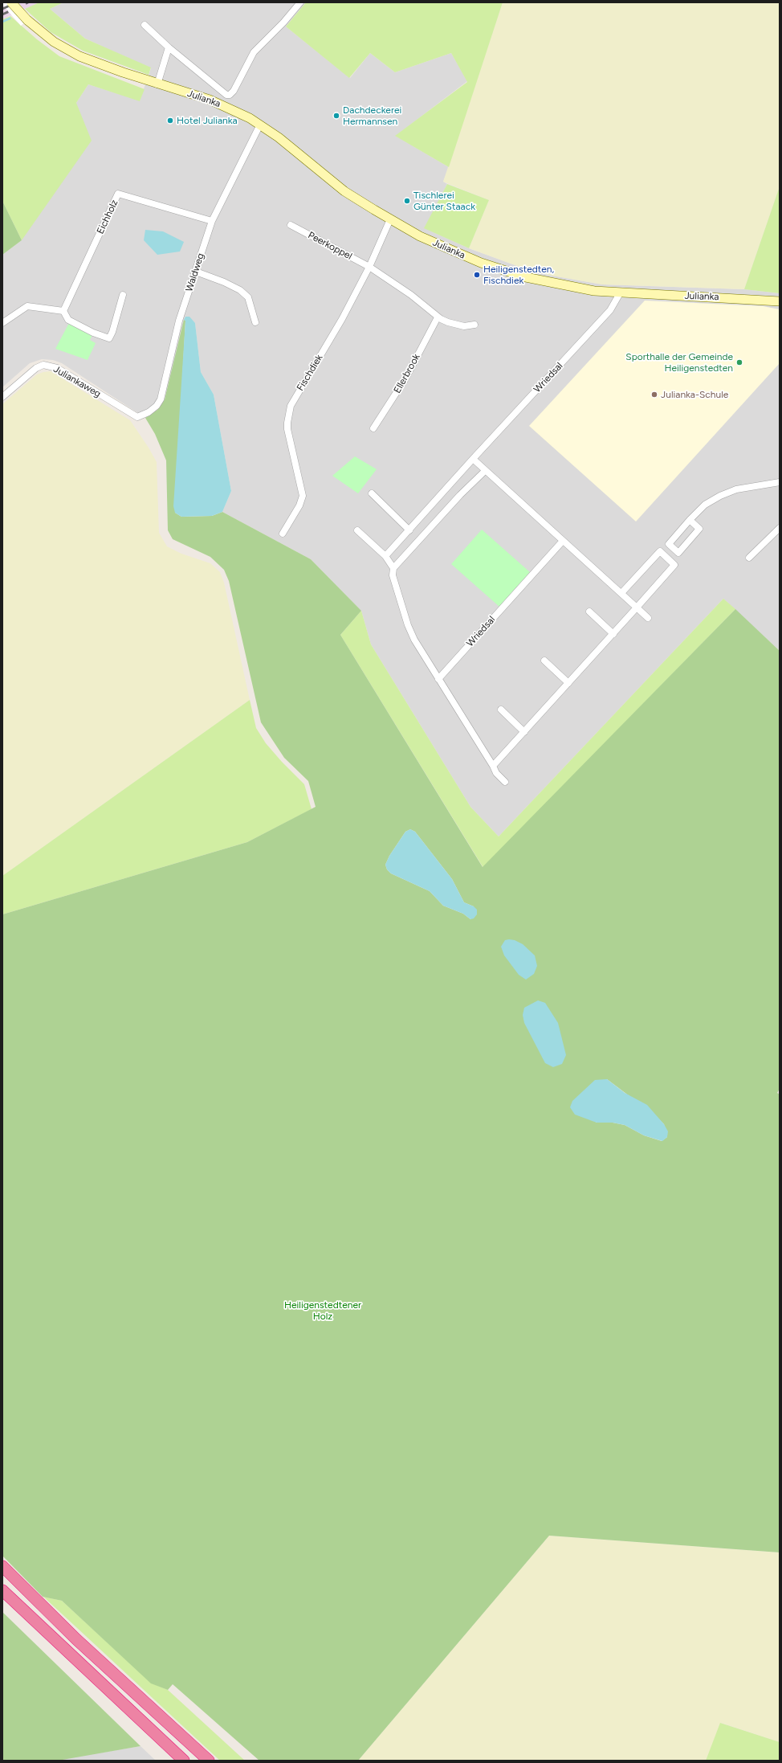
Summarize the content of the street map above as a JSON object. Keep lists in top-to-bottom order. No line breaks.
{"streets":{"street":["Julianka","Eichholz","Peerkoppel","Waldweg","Fischdiek","Ellerbrook","Wriedsal","Juliankaweg"]},"crossings":[["Julianka","Waldweg"],["Julianka","Fischdiek"],["Julianka","Wriedsal"],["Eichholz","Waldweg"],["Peerkoppel","Fischdiek"],["Waldweg","Juliankaweg"]],"parks":["Heiligenstedtener Holz"],"places":["Dachdeckerei Hermannsen","Hotel Julianka","Tischlerei Günter Staack","Heiligenstedten, Fischdiek","Sporthalle der Gemeinde Heiligenstedten","Julianka-Schule"]}
